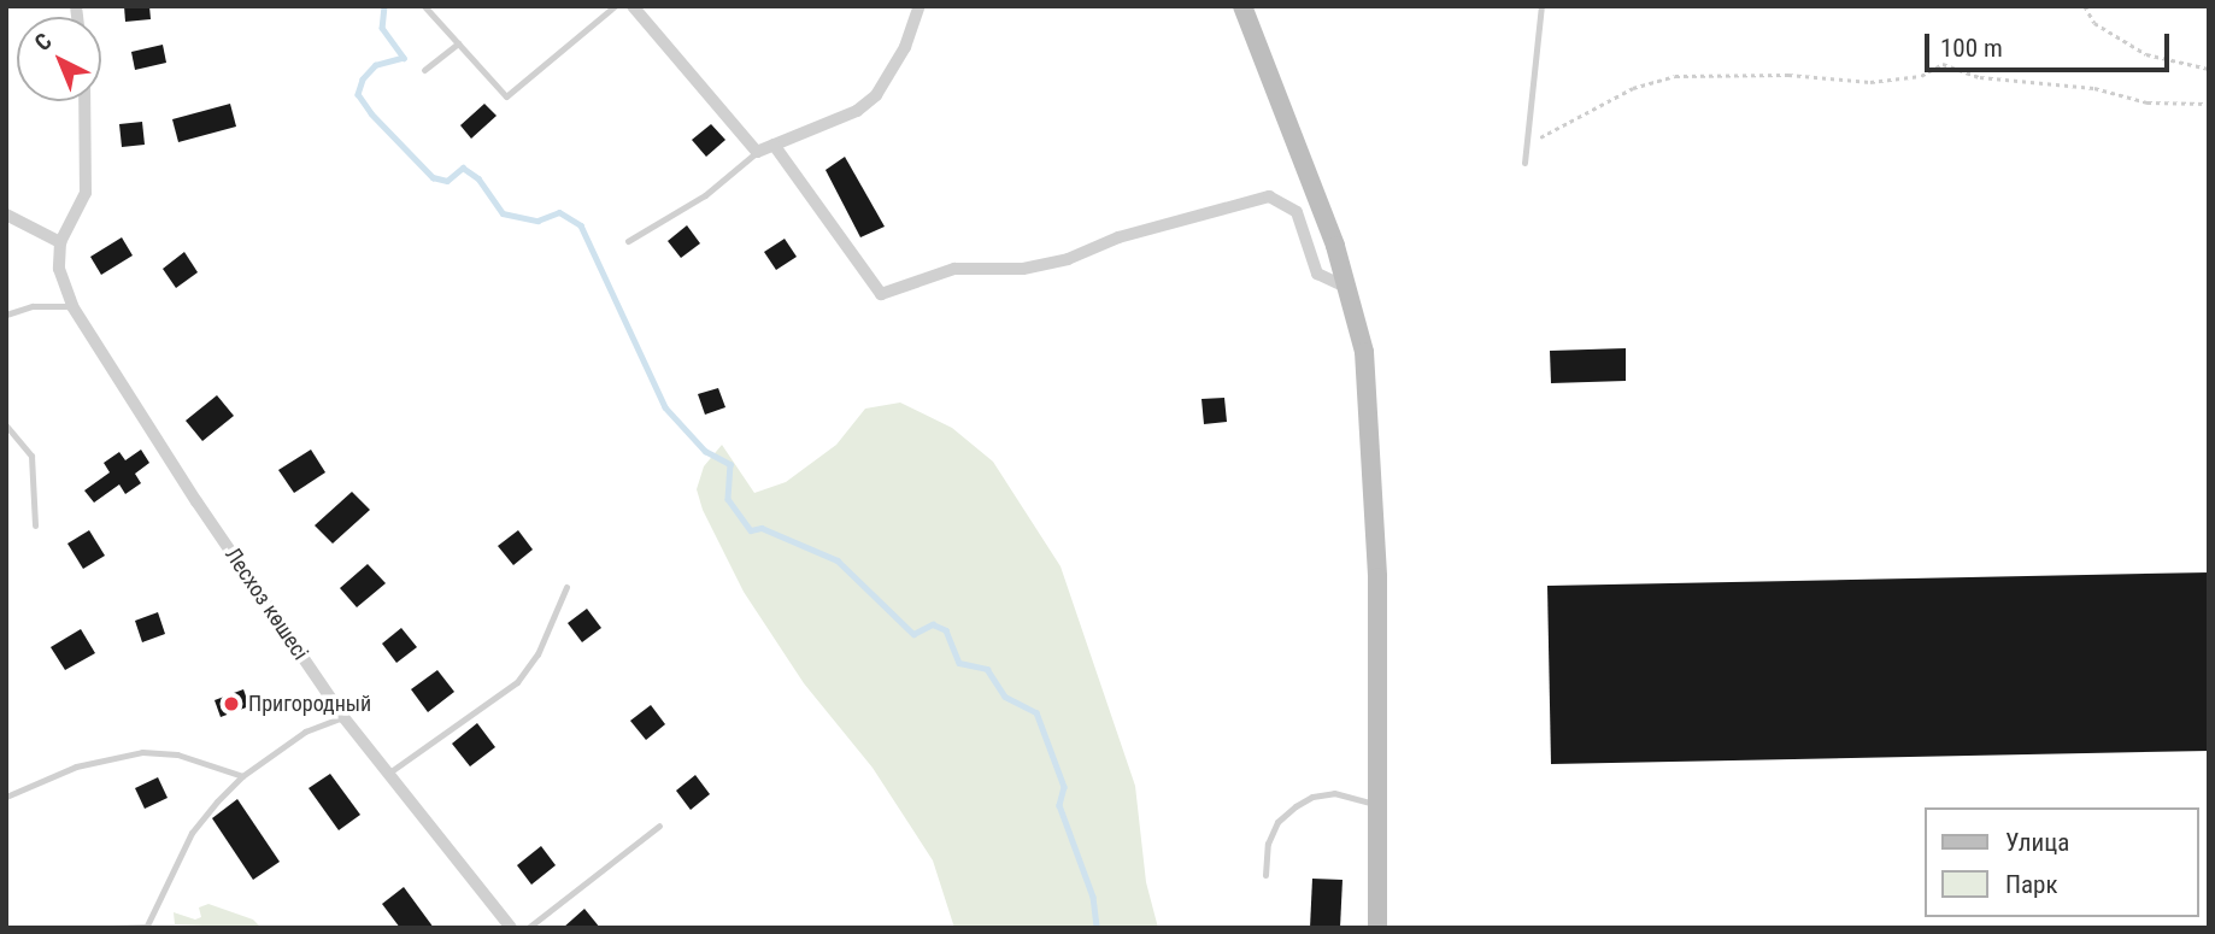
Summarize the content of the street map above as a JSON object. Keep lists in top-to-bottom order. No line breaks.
{"streets":{"street":["Лесхоз көшесі"]},"places":["Пригородный"],"legend":["Улица","Парк"],"scale_bar":"100 m","north":"top left"}
